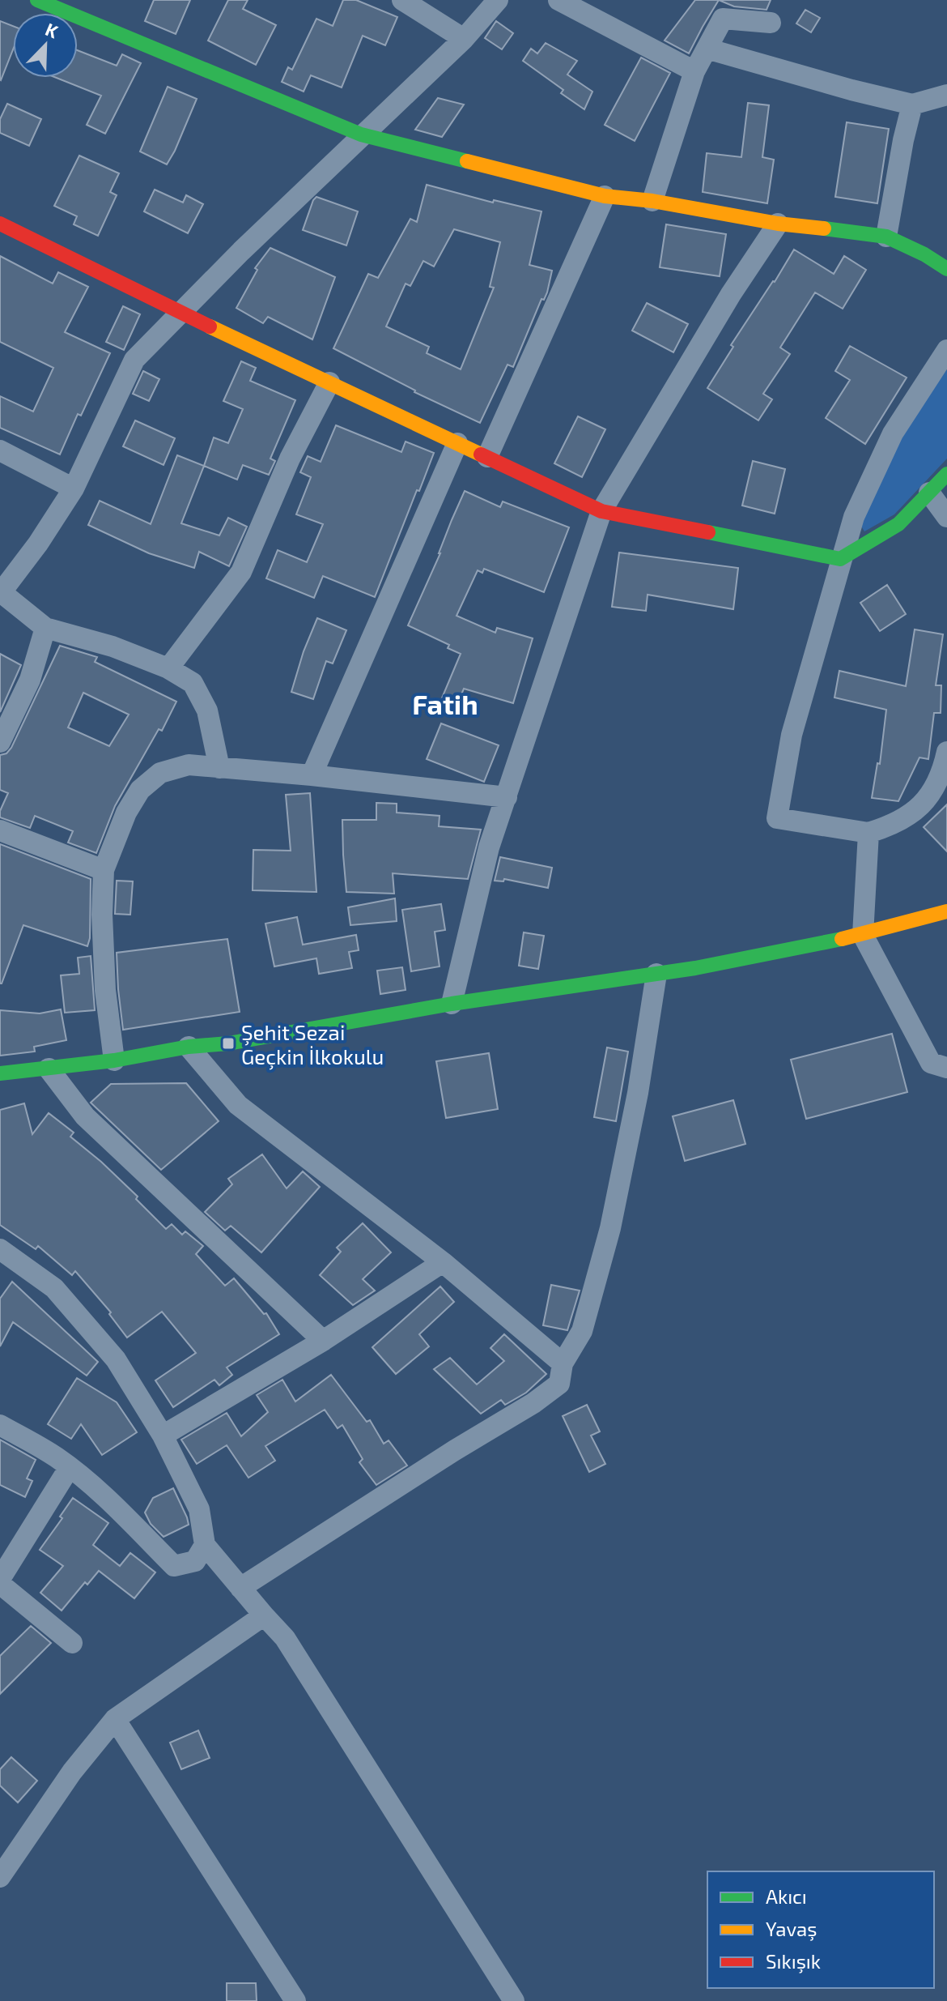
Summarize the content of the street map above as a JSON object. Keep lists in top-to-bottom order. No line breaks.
{"districts":["Fatih"],"places":{"transit":["Şehit Sezai Geçkin İlkokulu"]},"legend":["Akıcı","Yavaş","Sıkışık"],"north":"top right"}
